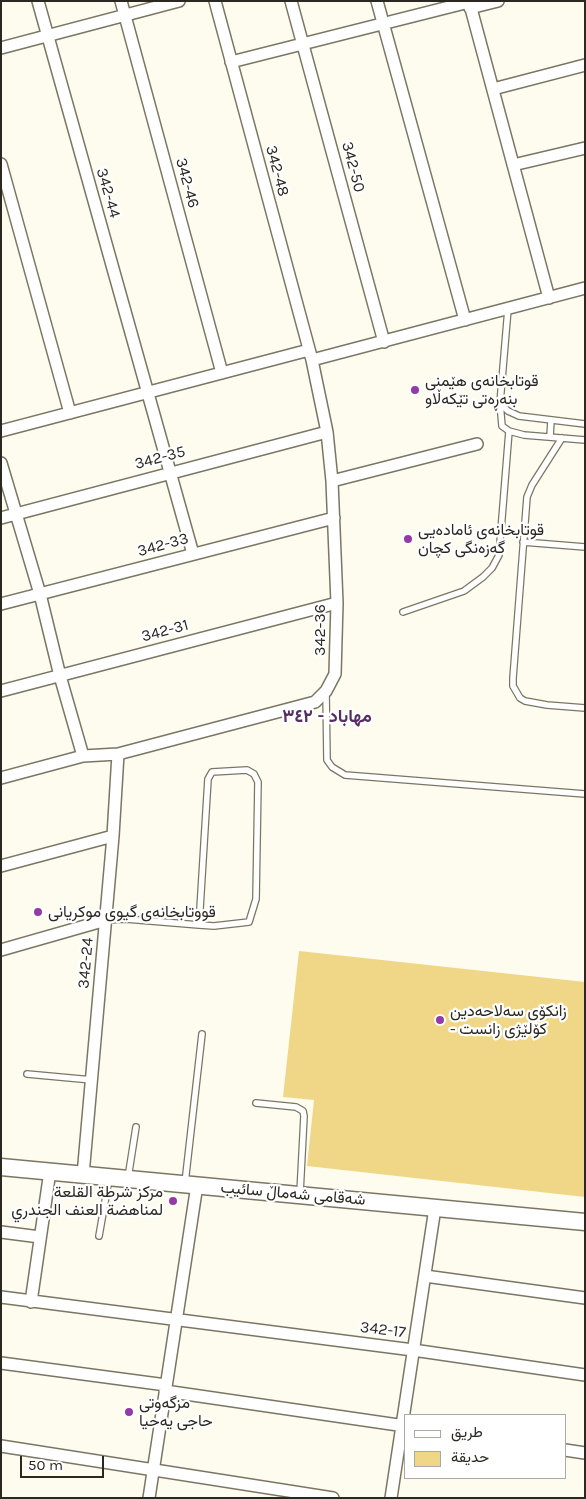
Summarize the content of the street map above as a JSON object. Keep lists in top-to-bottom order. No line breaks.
{"streets":{"street":["342-50","342-48","342-46","342-44","342-35","342-33","342-36","342-31","342-24","شەقامی شەماڵ سائیب","342-17"]},"crossings":[["342-48","342-36"],["342-44","342-35"],["342-44","342-33"],["342-35","342-36"],["342-33","342-36"],["342-36","342-31"],["342-24","شەقامی شەماڵ سائیب"]],"districts":["مهاباد - ٣٤٢"],"places":["قوتابخانەی هێمنی بنەڕەتی تێکەڵاو","قوتابخانەی ئامادەیی گەزەنگی کچان","قووتابخانەی گيوی موكريانی","زانکۆی سەلاحەدین - کۆلێژی زانست","مركز شرطة القلعة لمناهضة العنف الجندري","مزگەوتی حاجی یەحیا"],"legend":["طريق","حديقة"],"scale_bar":"50 m"}
